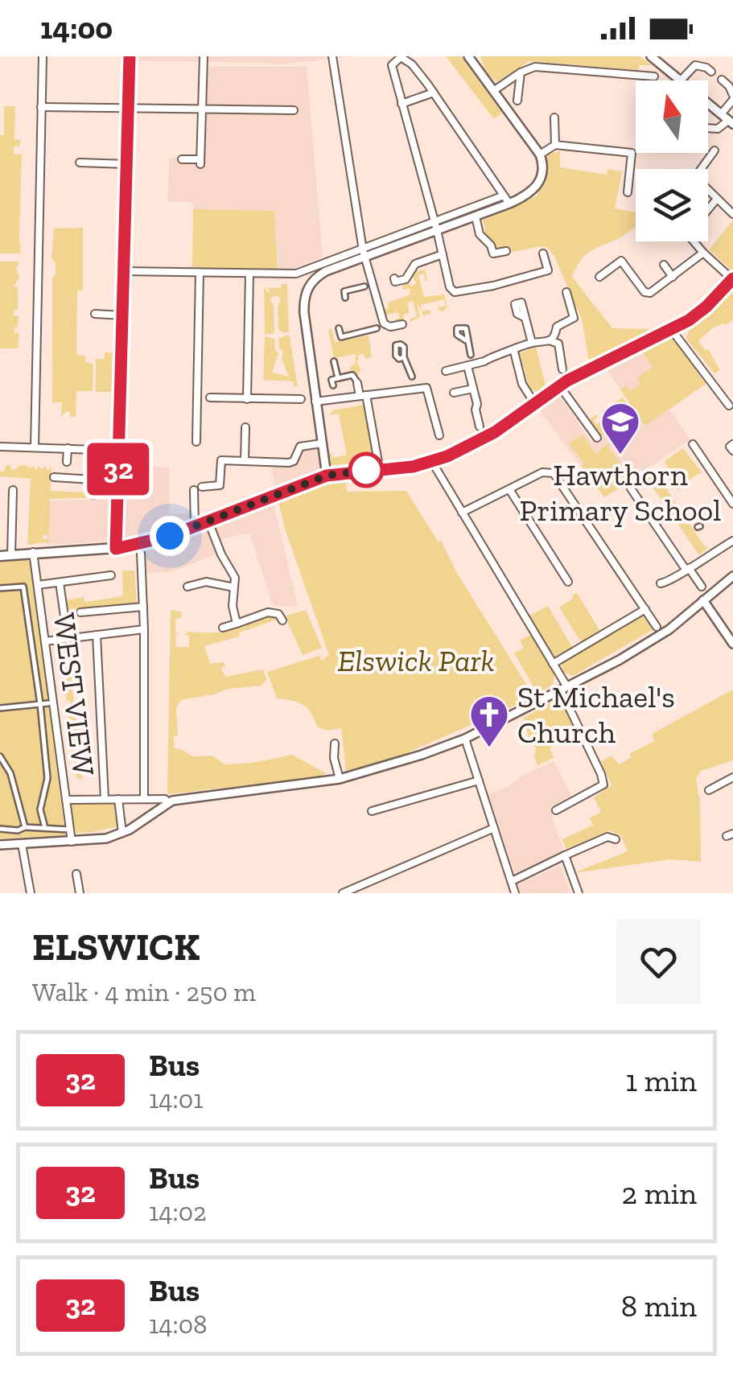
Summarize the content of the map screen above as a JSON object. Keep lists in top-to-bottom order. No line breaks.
{"streets":{"street":["WEST VIEW"]},"parks":["Elswick Park"],"places":{"school or university":["Hawthorn Primary School"],"church":["St Michael's Church"]},"lines":["bus line 32"],"north":"top","page":{"status":"14:00","on_map":"32","heading":["ELSWICK","Walk · 4 min · 250 m"],"list":[{"mark":"32","name":"Bus","note":"14:01","value":"1 min"},{"mark":"32","name":"Bus","note":"14:02","value":"2 min"},{"mark":"32","name":"Bus","note":"14:08","value":"8 min"}]}}
